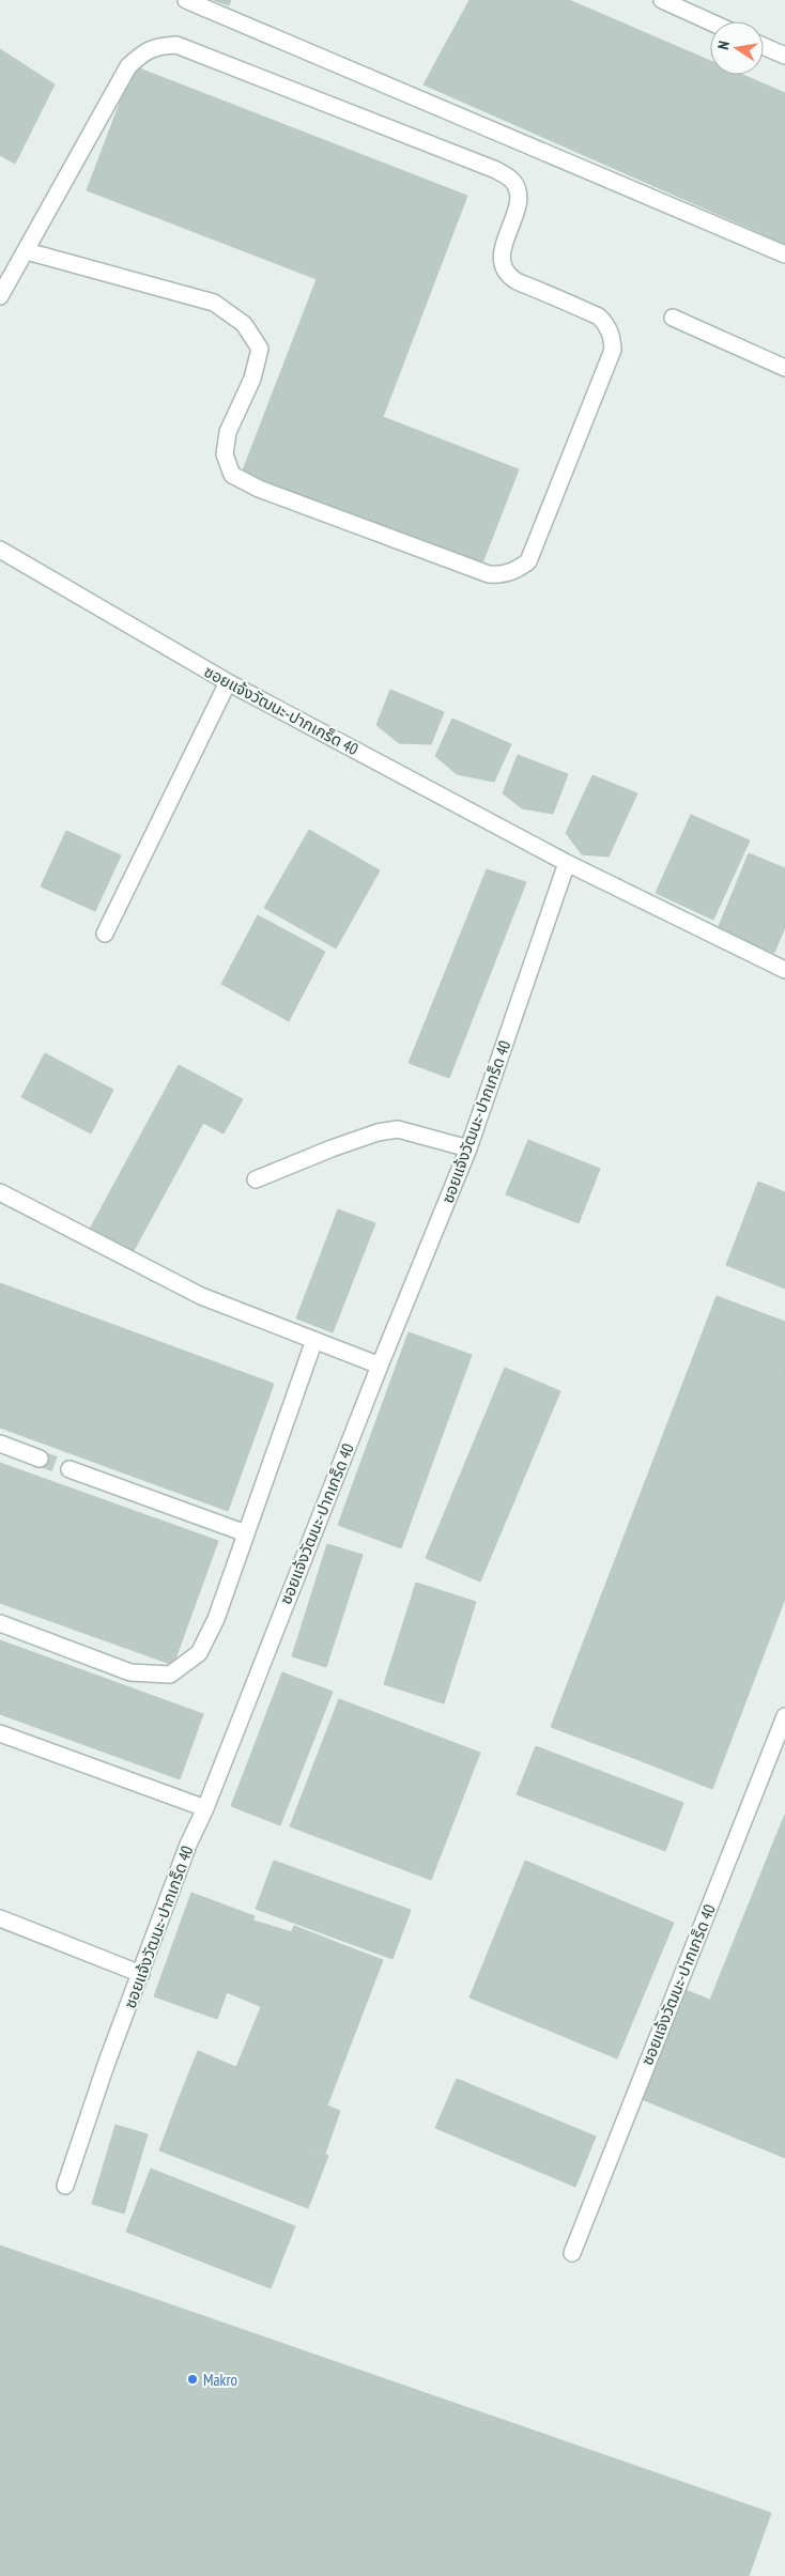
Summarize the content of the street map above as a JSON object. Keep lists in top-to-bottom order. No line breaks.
{"streets":{"street":["ซอยแจ้งวัฒนะ-ปากเกร็ด 40"]},"places":["Makro"],"north":"left"}
